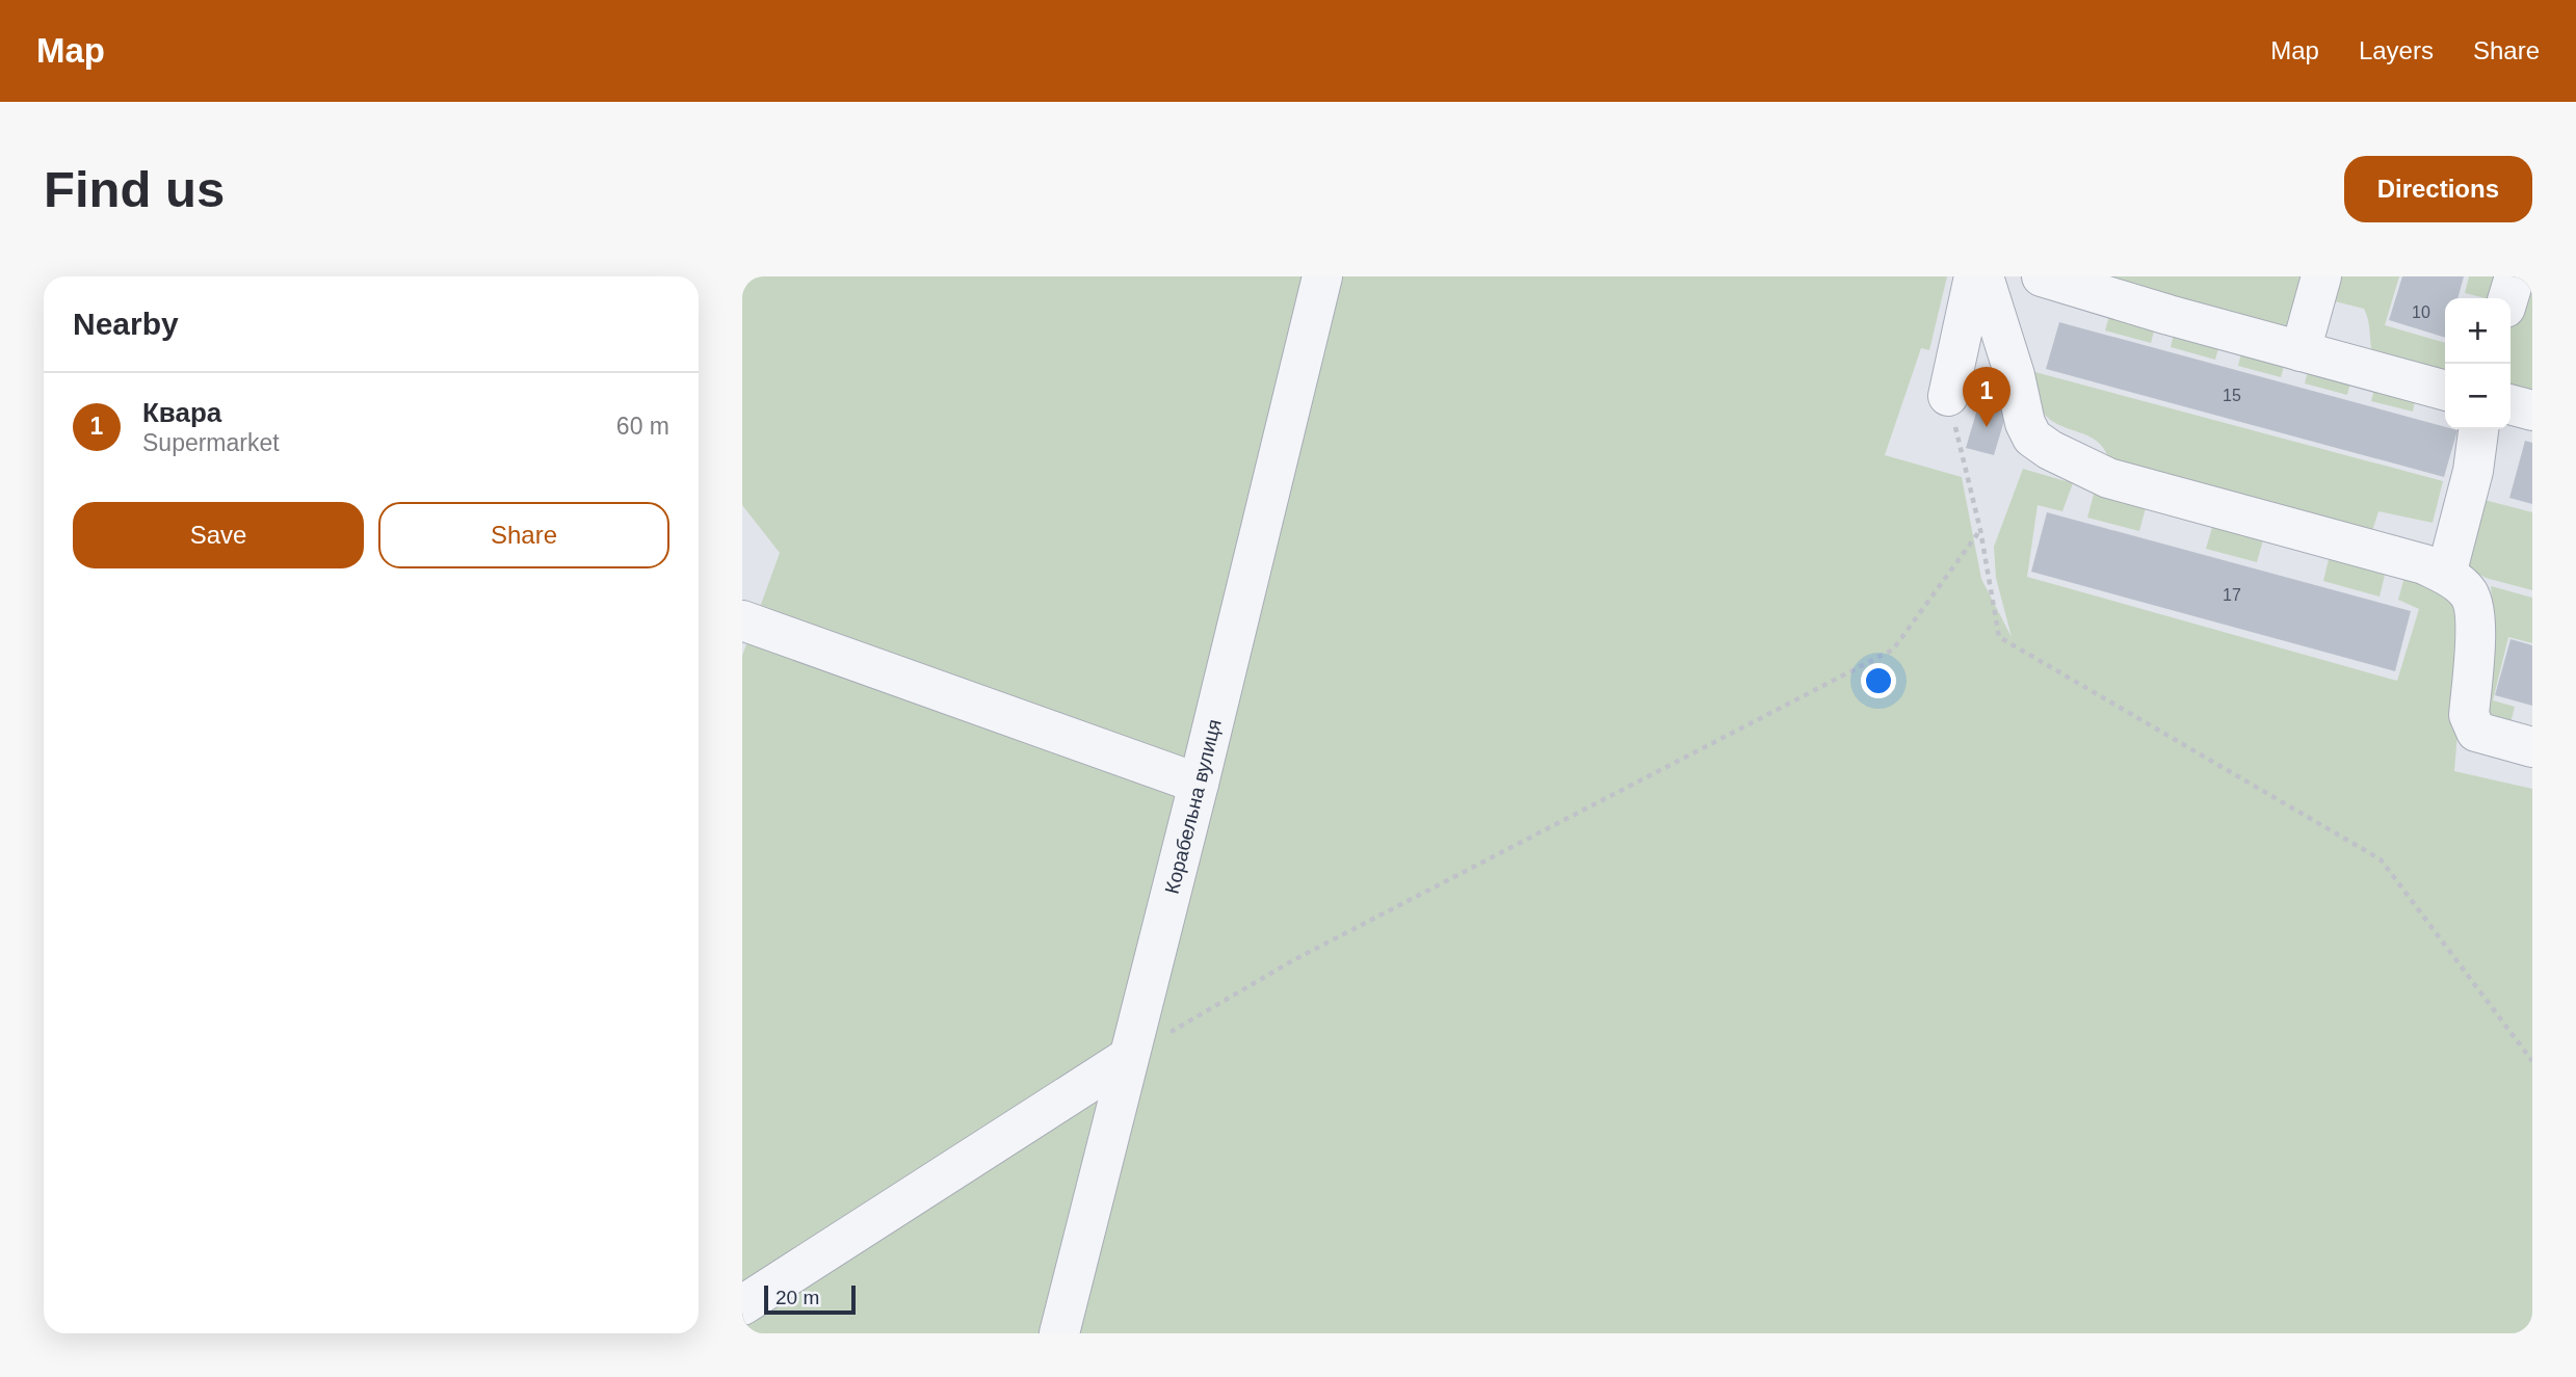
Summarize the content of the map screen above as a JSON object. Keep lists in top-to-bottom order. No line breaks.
{"streets":{"street":["Корабельна вулиця"]},"house_numbers":["10","15","17"],"scale_bar":"20 m","page":{"header":"Map","nav":["Map","Layers","Share"],"buttons":["Directions",["Save","Share"]],"title":"Find us","heading":"Nearby","map_buttons":["+","−"],"pins":"1","list":[{"mark":"1","name":"Квара","note":"Supermarket","value":"60 m"}],"scale":"20 m"}}
